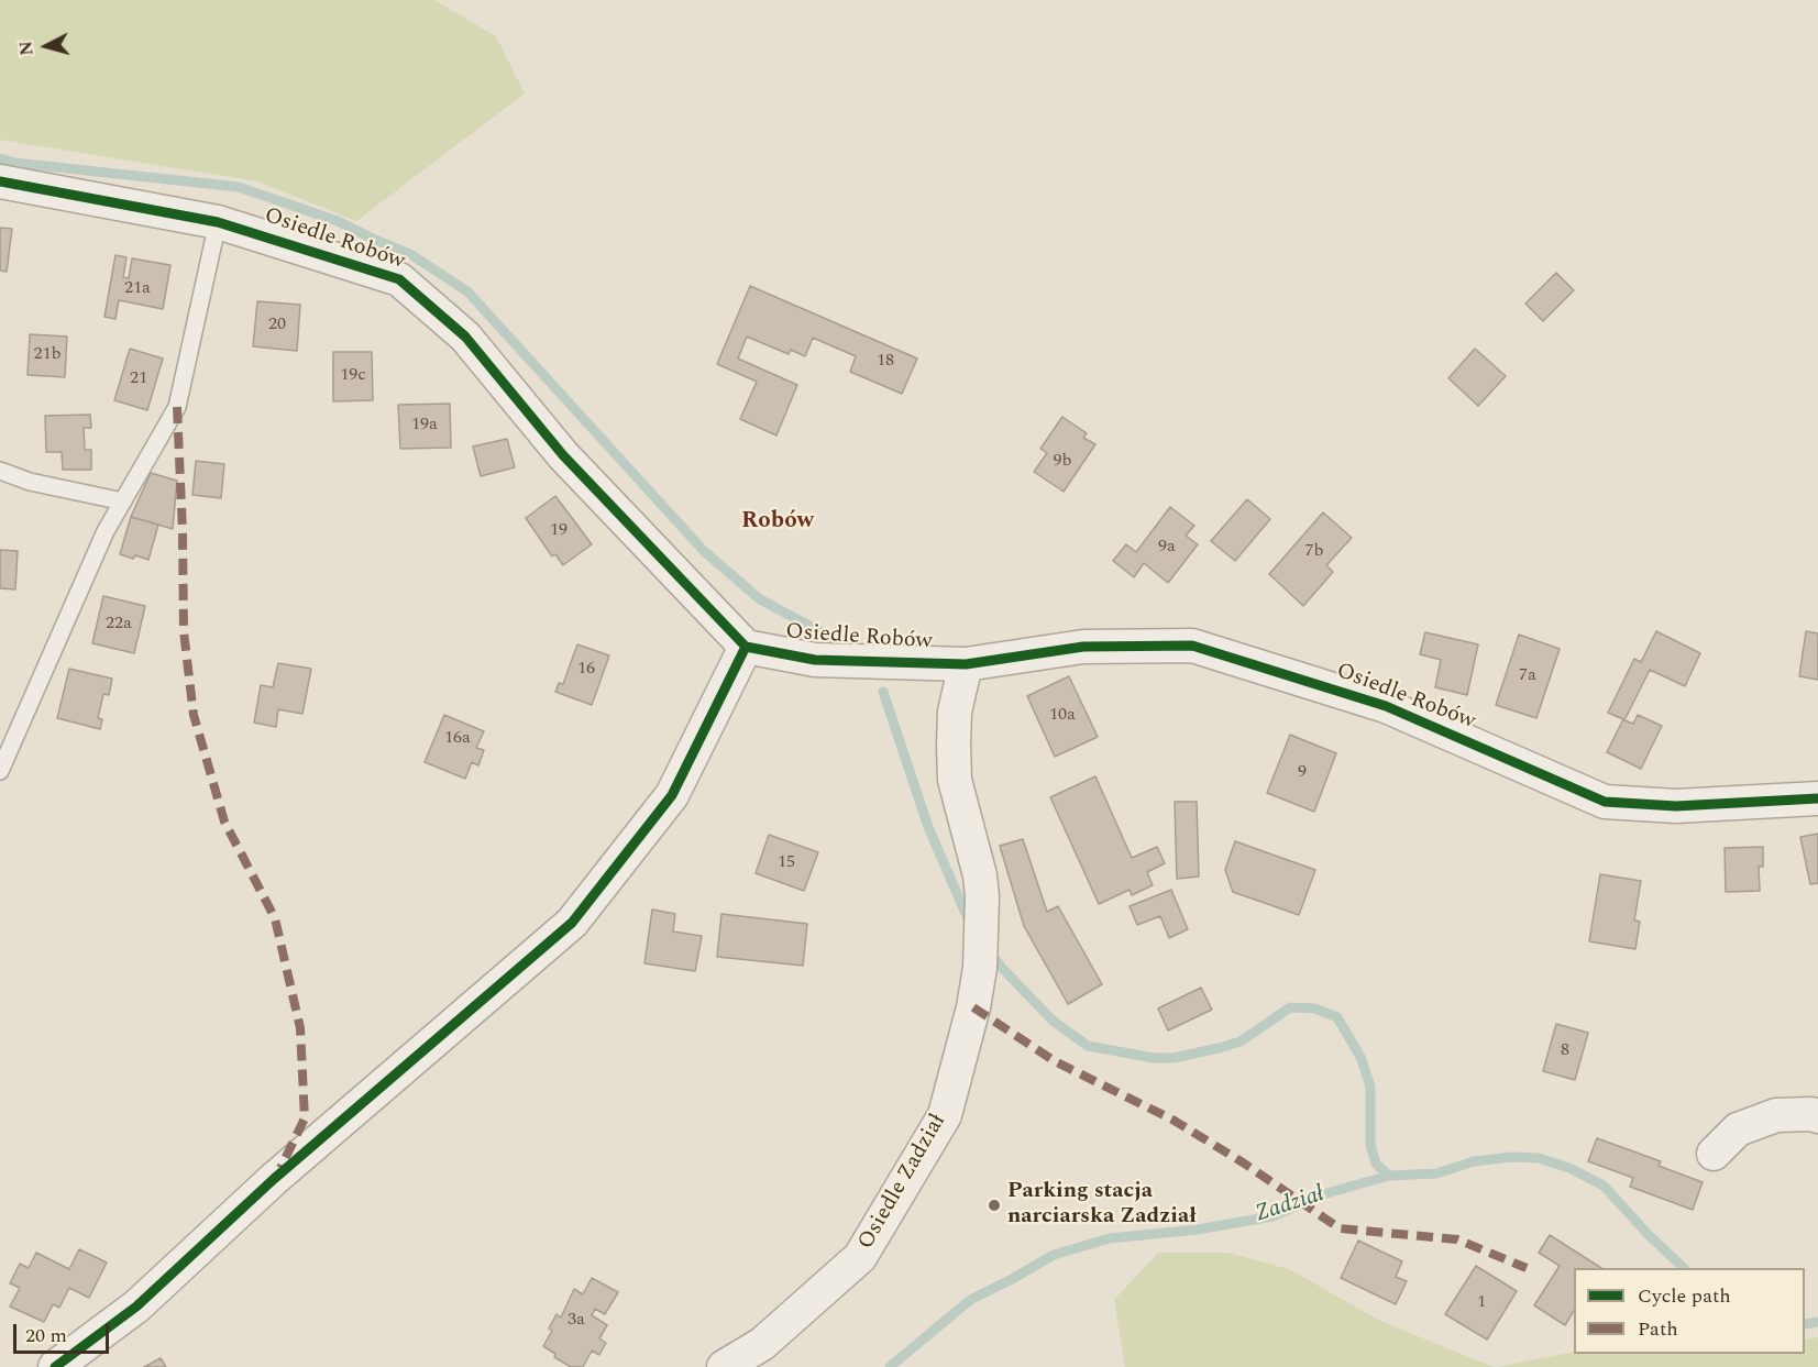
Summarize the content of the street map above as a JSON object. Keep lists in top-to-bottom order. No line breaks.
{"streets":{"street":["Osiedle Robów","Osiedle Zadział"]},"crossings":[["Osiedle Robów","Osiedle Zadział"]],"districts":["Robów"],"water":["Zadział"],"places":["Parking stacja narciarska Zadział"],"house_numbers":["21a","20","21b","18","19c","21","19a","9b","19","9a","7b","22a","16","7a","10a","16a","9","15","8","1","3a"],"legend":["Cycle path","Path"],"scale_bar":"20 m","north":"left"}
